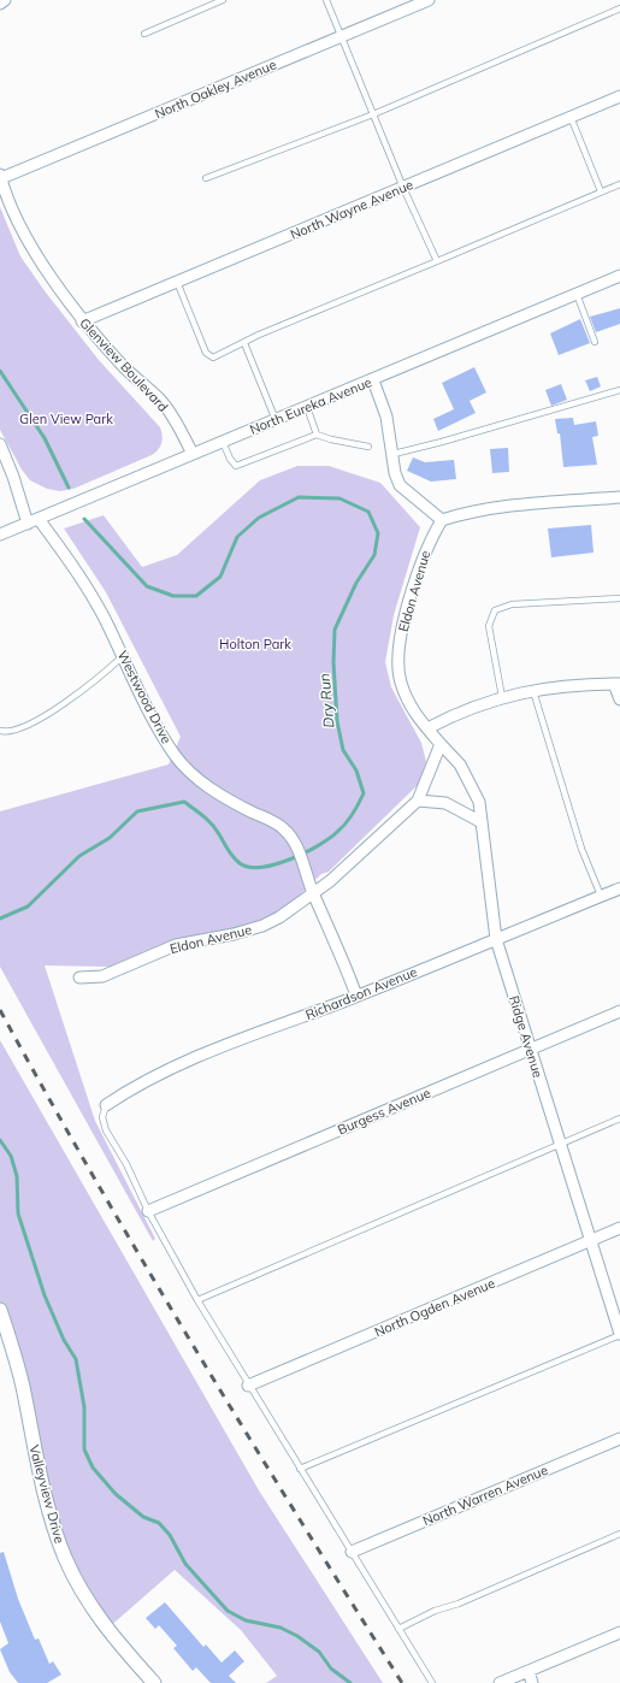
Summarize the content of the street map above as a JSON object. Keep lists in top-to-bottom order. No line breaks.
{"streets":{"street":["North Oakley Avenue","North Wayne Avenue","Glenview Boulevard","North Eureka Avenue","Eldon Avenue","Westwood Drive","Richardson Avenue","Ridge Avenue","Burgess Avenue","North Ogden Avenue","Valleyview Drive","North Warren Avenue"]},"crossings":[["North Oakley Avenue","Glenview Boulevard"],["North Wayne Avenue","Glenview Boulevard"],["Glenview Boulevard","North Eureka Avenue"],["North Eureka Avenue","Westwood Drive"],["Eldon Avenue","Westwood Drive"],["Eldon Avenue","Ridge Avenue"],["Westwood Drive","Richardson Avenue"],["Richardson Avenue","Ridge Avenue"],["Ridge Avenue","Burgess Avenue"],["Ridge Avenue","North Ogden Avenue"]],"water":["Dry Run"],"parks":["Glen View Park","Holton Park"]}
